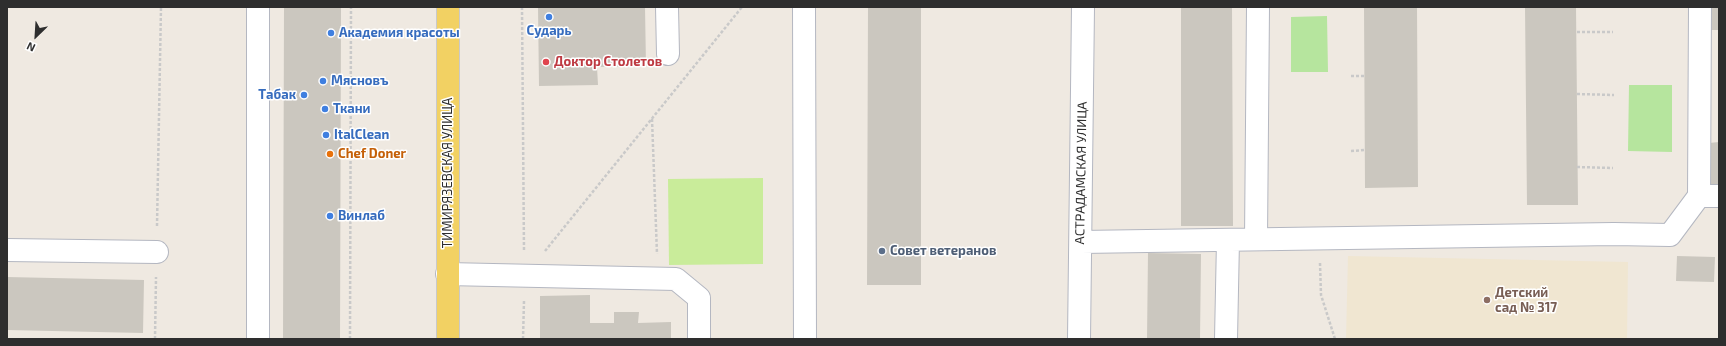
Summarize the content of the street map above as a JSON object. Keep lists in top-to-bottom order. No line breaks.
{"streets":{"main road":["ТИМИРЯЗЕВСКАЯ УЛИЦА"],"street":["АСТРАДАМСКАЯ УЛИЦА"]},"places":["Сударь","Академия красоты","Доктор Столетов","Мясновъ","Табак","Ткани","ItalClean","Chef Doner","Винлаб","Совет ветеранов","Детский сад № 317"],"north":"bottom left"}
